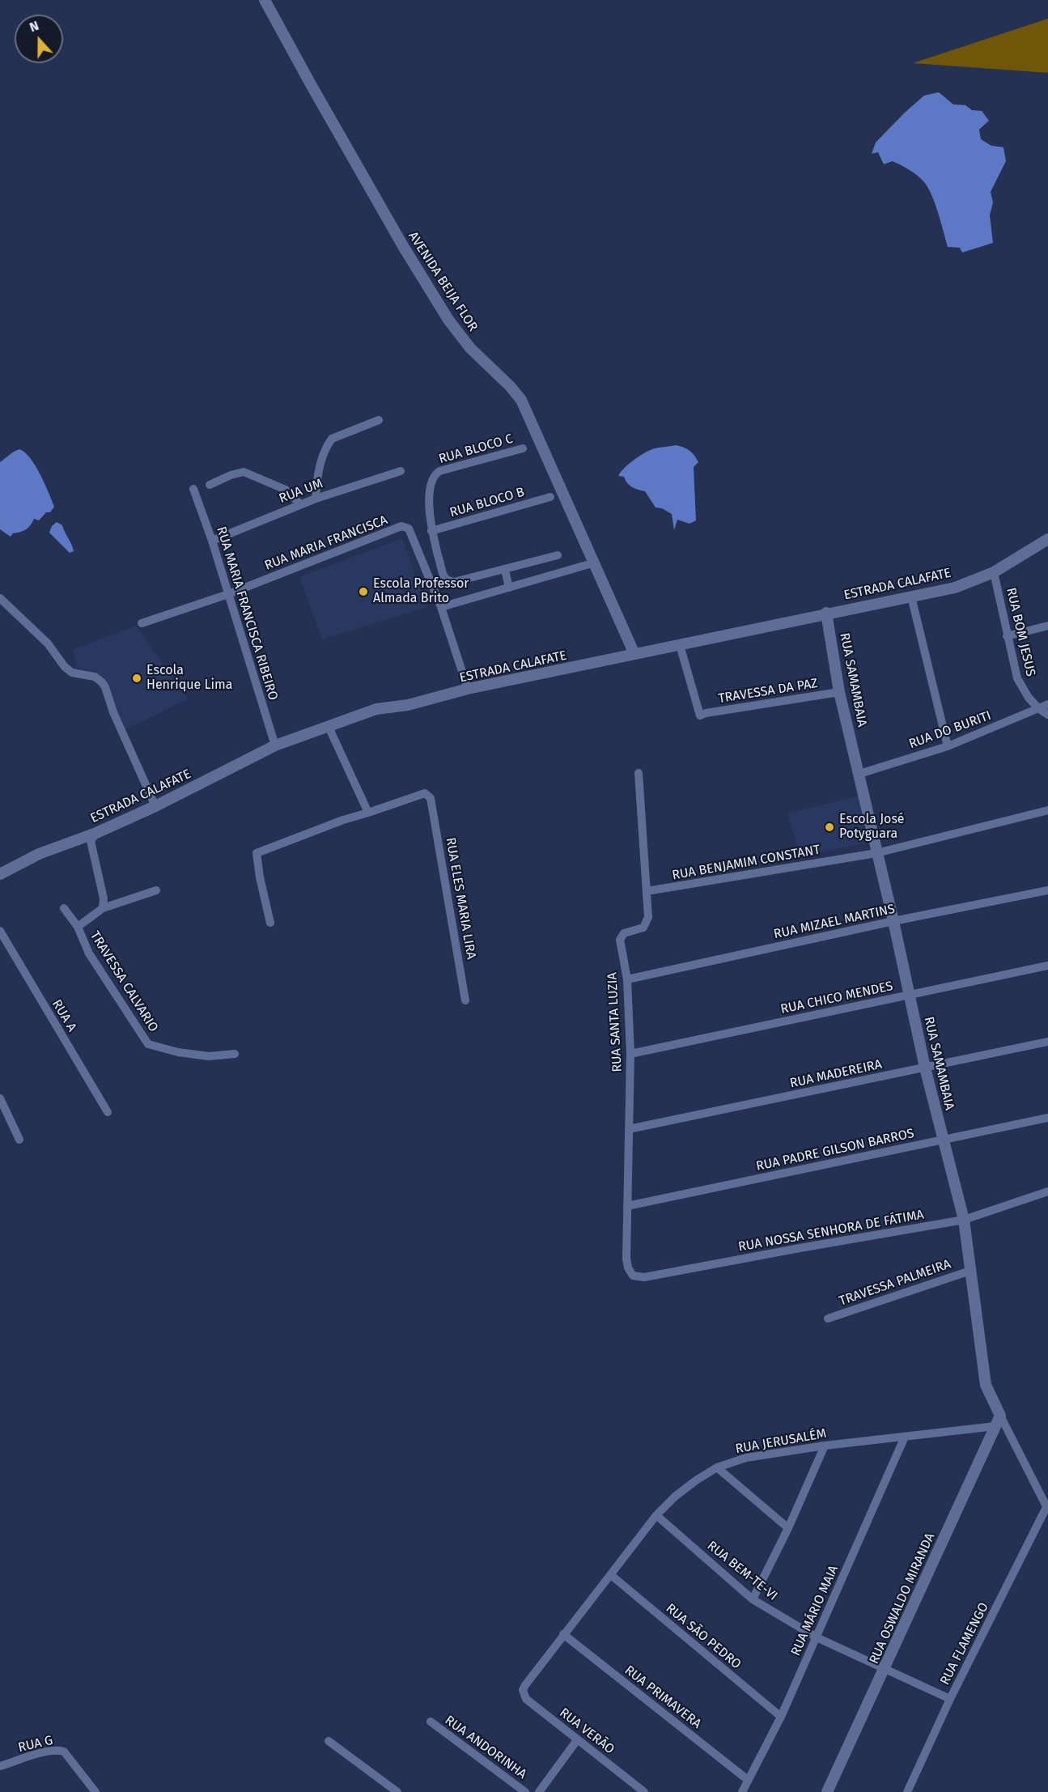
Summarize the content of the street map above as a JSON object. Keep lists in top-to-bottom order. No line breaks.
{"streets":{"street":["AVENIDA BEIJA FLOR","RUA BLOCO C","RUA UM","RUA BLOCO B","RUA MARIA FRANCISCA","ESTRADA CALAFATE","RUA MARIA FRANCISCA RIBEIRO","RUA BOM JESUS","RUA SAMAMBAIA","TRAVESSA DA PAZ","RUA DO BURITI","RUA BENJAMIM CONSTANT","RUA ELES MARIA LIRA","RUA MIZAEL MARTINS","TRAVESSA CALVARIO","RUA CHICO MENDES","RUA A","RUA SANTA LUZIA","RUA MADEREIRA","RUA PADRE GILSON BARROS","RUA NOSSA SENHORA DE FÁTIMA","TRAVESSA PALMEIRA","RUA JERUSALÉM","RUA BEM-TE-VI","RUA OSWALDO MIRANDA","RUA MÁRIO MAIA","RUA SÃO PEDRO","RUA FLAMENGO","RUA PRIMAVERA","RUA VERÃO","RUA G","RUA ANDORINHA"]},"crossings":[["AVENIDA BEIJA FLOR","ESTRADA CALAFATE"],["RUA BLOCO C","RUA BLOCO B"],["RUA UM","RUA MARIA FRANCISCA RIBEIRO"],["RUA MARIA FRANCISCA","ESTRADA CALAFATE"],["RUA MARIA FRANCISCA","RUA MARIA FRANCISCA RIBEIRO"],["ESTRADA CALAFATE","RUA MARIA FRANCISCA RIBEIRO"],["ESTRADA CALAFATE","RUA BOM JESUS"],["ESTRADA CALAFATE","RUA SAMAMBAIA"],["ESTRADA CALAFATE","TRAVESSA DA PAZ"],["RUA BOM JESUS","RUA DO BURITI"],["RUA SAMAMBAIA","TRAVESSA DA PAZ"],["RUA SAMAMBAIA","RUA DO BURITI"],["RUA SAMAMBAIA","RUA BENJAMIM CONSTANT"],["RUA SAMAMBAIA","RUA MIZAEL MARTINS"],["RUA SAMAMBAIA","RUA CHICO MENDES"],["RUA SAMAMBAIA","RUA MADEREIRA"],["RUA SAMAMBAIA","RUA PADRE GILSON BARROS"],["RUA SAMAMBAIA","RUA NOSSA SENHORA DE FÁTIMA"],["RUA SAMAMBAIA","TRAVESSA PALMEIRA"],["RUA SAMAMBAIA","RUA JERUSALÉM"],["RUA SAMAMBAIA","RUA OSWALDO MIRANDA"],["RUA SAMAMBAIA","RUA FLAMENGO"],["RUA BENJAMIM CONSTANT","RUA SANTA LUZIA"],["RUA MIZAEL MARTINS","RUA SANTA LUZIA"],["RUA CHICO MENDES","RUA SANTA LUZIA"],["RUA SANTA LUZIA","RUA MADEREIRA"],["RUA SANTA LUZIA","RUA PADRE GILSON BARROS"],["RUA SANTA LUZIA","RUA NOSSA SENHORA DE FÁTIMA"],["RUA JERUSALÉM","RUA BEM-TE-VI"],["RUA JERUSALÉM","RUA OSWALDO MIRANDA"],["RUA JERUSALÉM","RUA MÁRIO MAIA"],["RUA JERUSALÉM","RUA SÃO PEDRO"],["RUA JERUSALÉM","RUA PRIMAVERA"],["RUA JERUSALÉM","RUA VERÃO"],["RUA BEM-TE-VI","RUA OSWALDO MIRANDA"],["RUA BEM-TE-VI","RUA MÁRIO MAIA"],["RUA BEM-TE-VI","RUA FLAMENGO"],["RUA MÁRIO MAIA","RUA SÃO PEDRO"],["RUA MÁRIO MAIA","RUA PRIMAVERA"]],"places":["Escola Professor Almada Brito","Escola Henrique Lima","Escola José Potyguara"],"north":"top"}
